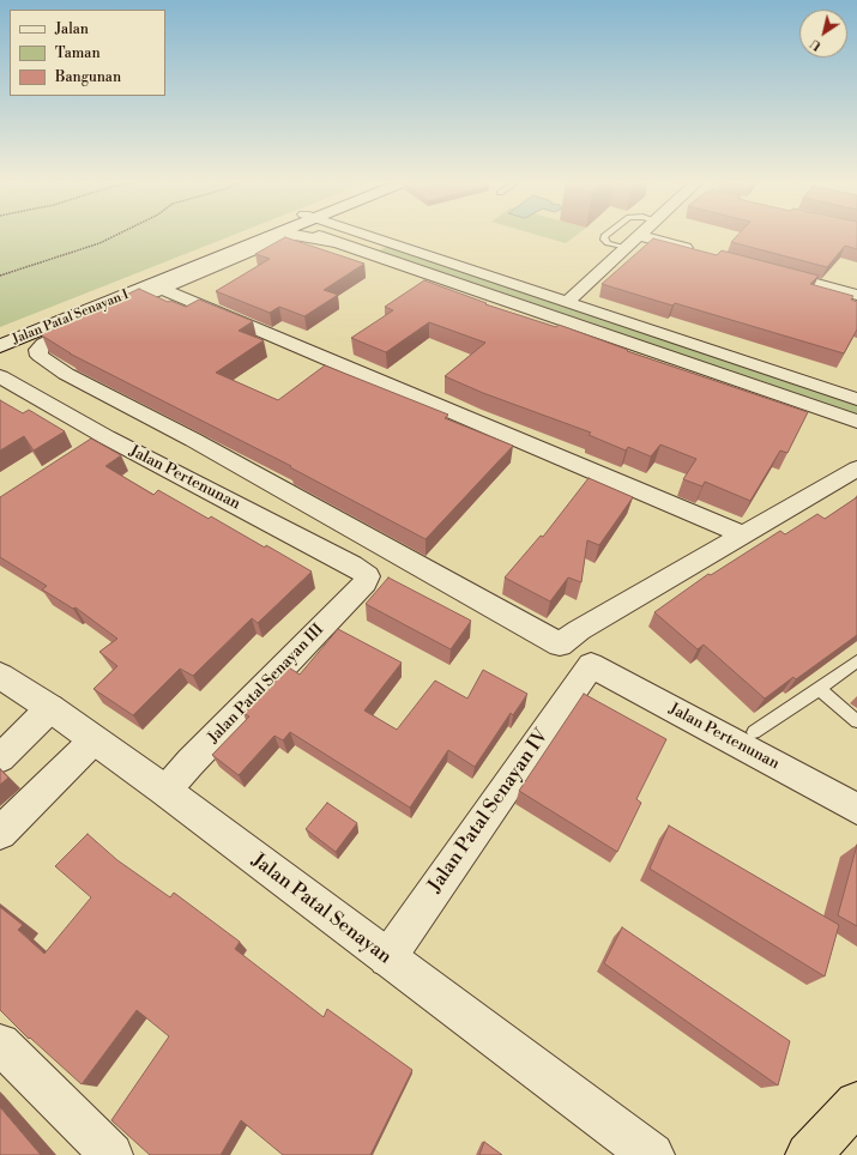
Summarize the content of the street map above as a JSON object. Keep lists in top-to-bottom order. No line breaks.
{"streets":{"main road":["Jalan Patal Senayan I","Jalan Patal Senayan"],"street":["Jalan Pertenunan","Jalan Patal Senayan III","Jalan Patal Senayan IV"]},"crossings":[["Jalan Pertenunan","Jalan Patal Senayan III"],["Jalan Pertenunan","Jalan Patal Senayan IV"],["Jalan Patal Senayan III","Jalan Patal Senayan"],["Jalan Patal Senayan IV","Jalan Patal Senayan"]],"legend":["Jalan","Taman","Bangunan"],"north":"bottom left"}
